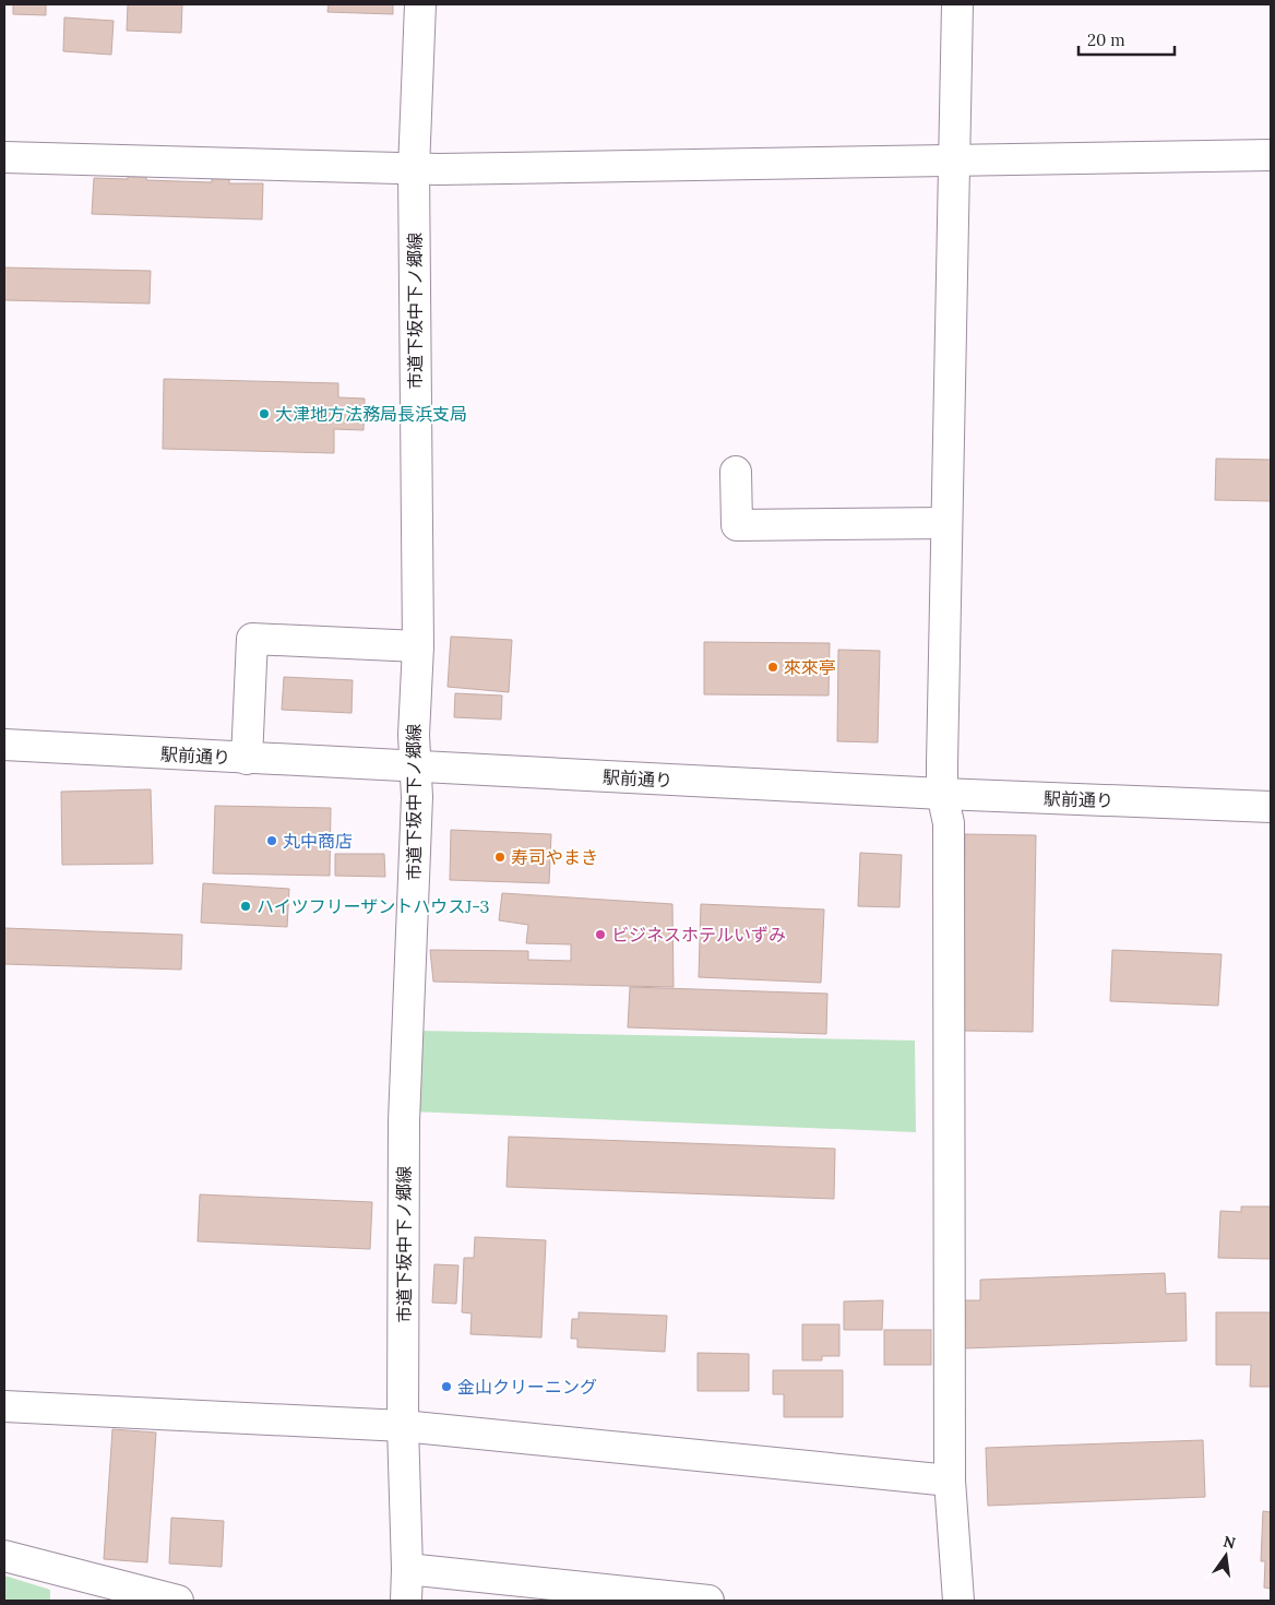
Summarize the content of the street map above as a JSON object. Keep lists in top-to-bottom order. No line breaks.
{"streets":{"street":["市道下坂中下ノ郷線","駅前通り"]},"crossings":[["市道下坂中下ノ郷線","駅前通り"]],"places":["大津地方法務局長浜支局","來來亭","丸中商店","寿司やまき","ハイツフリーザントハウスJ-3","ビジネスホテルいずみ","金山クリーニング"],"scale_bar":"20 m","north":"top"}
